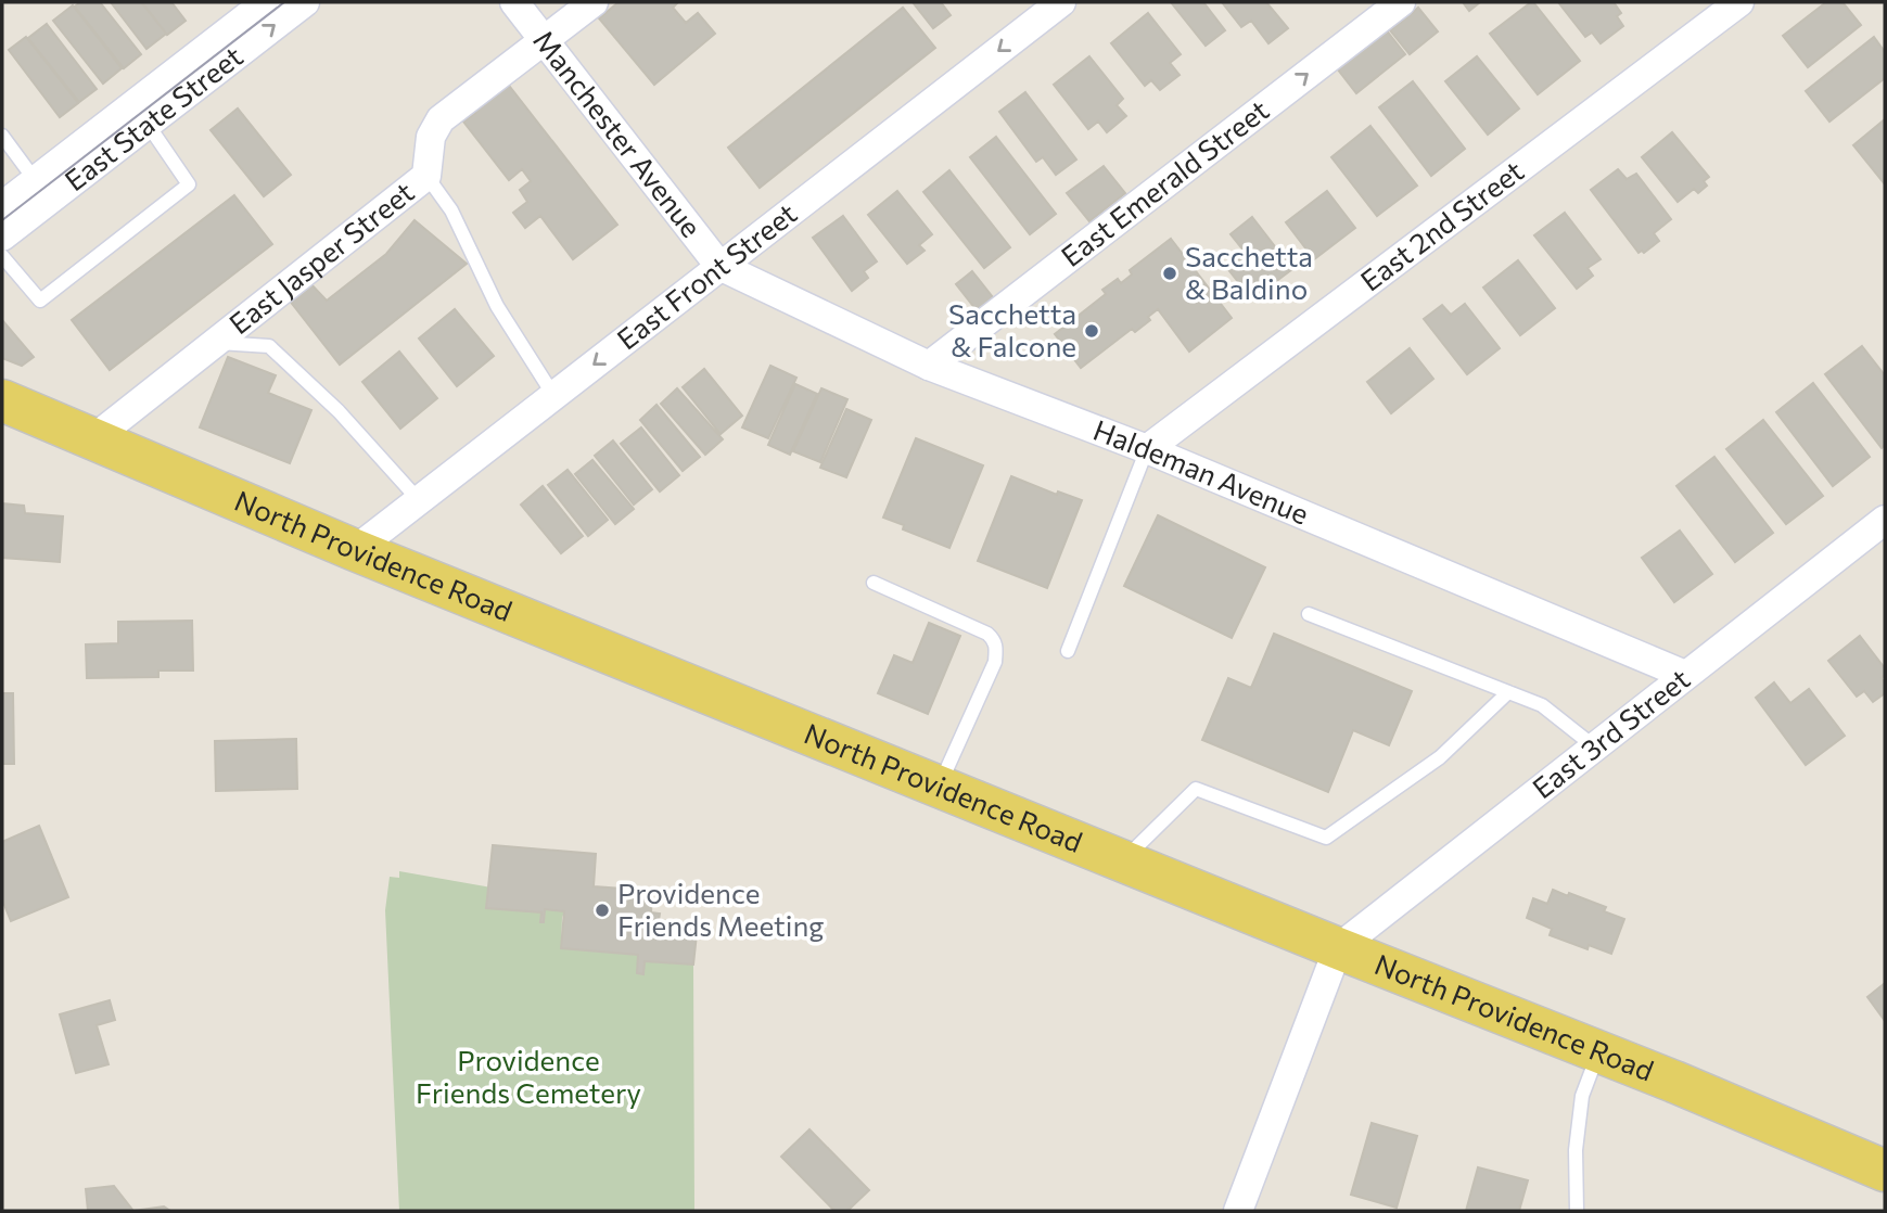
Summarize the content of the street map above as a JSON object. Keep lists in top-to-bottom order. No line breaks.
{"streets":{"main road":["North Providence Road"],"street":["East State Street","Manchester Avenue","East Emerald Street","East 2nd Street","East Jasper Street","East Front Street","Haldeman Avenue","East 3rd Street"]},"crossings":[["Manchester Avenue","East Jasper Street"],["Manchester Avenue","East Front Street"],["Manchester Avenue","Haldeman Avenue"],["East Emerald Street","Haldeman Avenue"],["East 2nd Street","Haldeman Avenue"],["East Jasper Street","North Providence Road"],["East Front Street","Haldeman Avenue"],["East Front Street","North Providence Road"],["Haldeman Avenue","East 3rd Street"],["North Providence Road","East 3rd Street"]],"one_way":["East Emerald Street","East Front Street"],"parks":["Providence Friends Cemetery"],"places":["Sacchetta & Baldino","Sacchetta & Falcone","Providence Friends Meeting"]}
